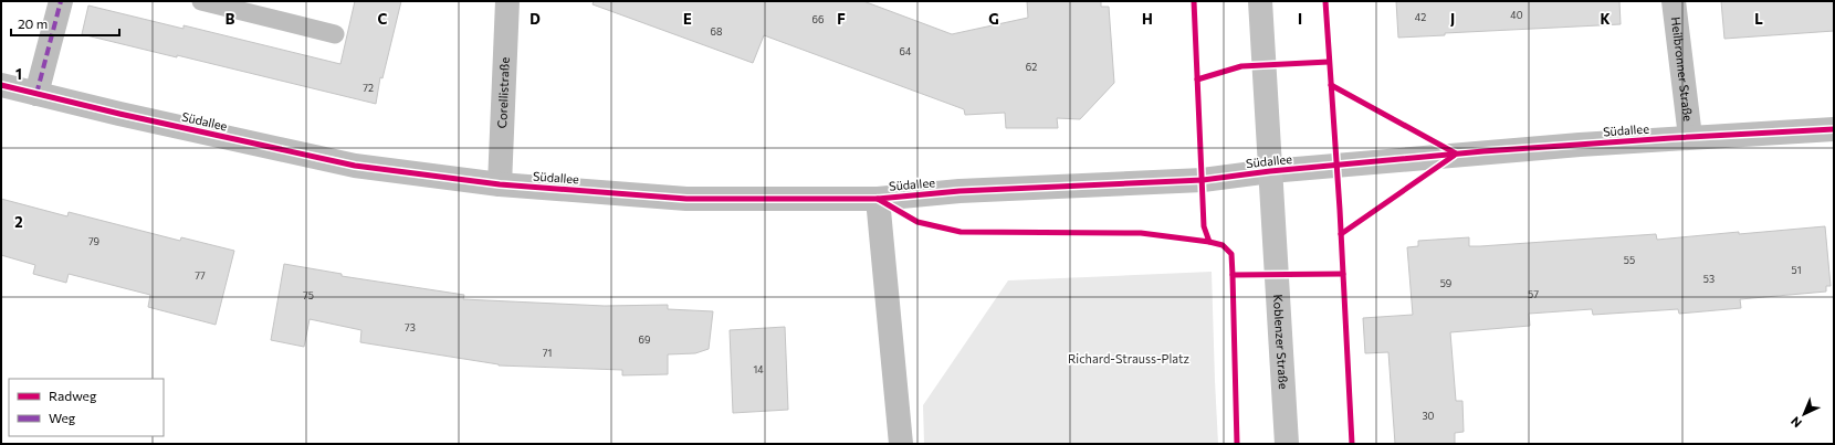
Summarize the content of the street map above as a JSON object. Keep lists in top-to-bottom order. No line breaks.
{"streets":{"main road":["Koblenzer Straße"],"street":["Heilbronner Straße","Corellistraße","Südallee"]},"crossings":[["Heilbronner Straße","Südallee"],["Corellistraße","Südallee"],["Südallee","Koblenzer Straße"]],"parks":["Richard-Strauss-Platz"],"house_numbers":["40","42","66","68","64","62","72","79","55","51","77","53","59","57","75","73","69","71","14","30"],"legend":["Radweg","Weg"],"scale_bar":"20 m","north":"bottom left","grid":{"columns":["B","C","D","E","F","G","H","I","J","K","L"],"rows":["1","2"]}}
